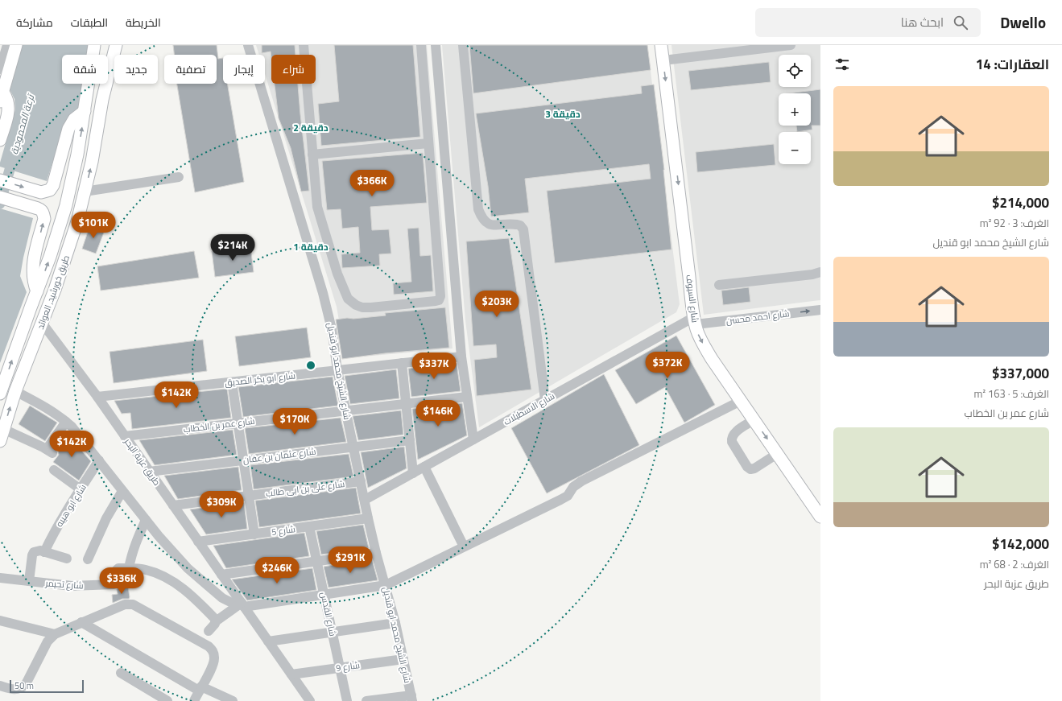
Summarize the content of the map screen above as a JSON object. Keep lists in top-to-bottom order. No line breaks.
{"streets":{"main road":["طريق خورشيد, العوائد","شارع السيوف"],"street":["شارع احمد محسن","شارع الشيخ محمد ابو قنديل","شارع ابو بكر الصديق","شارع الاسطبلات","شارع عمر بن الخطاب","شارع عثمان بن عفان","طريق عزبة البحر","شارع على بن ابى طالب","شارع ابو هيبه","شارع 5","شارع تحيمر","شارع القدس","شارع 9"]},"crossings":[["طريق خورشيد, العوائد","طريق عزبة البحر"],["شارع السيوف","شارع احمد محسن"],["شارع السيوف","شارع الاسطبلات"],["شارع احمد محسن","شارع الاسطبلات"],["شارع الشيخ محمد ابو قنديل","شارع ابو بكر الصديق"],["شارع الشيخ محمد ابو قنديل","شارع الاسطبلات"],["شارع الشيخ محمد ابو قنديل","شارع عمر بن الخطاب"],["شارع الشيخ محمد ابو قنديل","شارع عثمان بن عفان"],["شارع الشيخ محمد ابو قنديل","شارع على بن ابى طالب"],["شارع الشيخ محمد ابو قنديل","شارع 5"],["شارع الشيخ محمد ابو قنديل","شارع 9"],["شارع ابو بكر الصديق","طريق عزبة البحر"],["شارع عمر بن الخطاب","طريق عزبة البحر"],["شارع عثمان بن عفان","طريق عزبة البحر"],["طريق عزبة البحر","شارع على بن ابى طالب"],["طريق عزبة البحر","شارع 5"],["طريق عزبة البحر","شارع 9"],["شارع 5","شارع القدس"],["شارع القدس","شارع 9"]],"one_way":["شارع السيوف"],"water":["ترعة المحمودية"],"scale_bar":"50 m","page":{"header":"Dwello","search":"ابحث هنا","nav":["الخريطة","الطبقات","مشاركة"],"heading":"العقارات: 14","map_buttons":["+","−"],"chip":["شراء","إيجار","تصفية","جديد","شقة"],"list":[{"name":"$214,000","note":"الغرف: 3 · 92 m² · شارع الشيخ محمد ابو قنديل"},{"name":"$337,000","note":"الغرف: 5 · 163 m² · شارع عمر بن الخطاب"},{"name":"$142,000","note":"الغرف: 2 · 68 m² · طريق عزبة البحر"}],"price":["$366K","$101K","$214K","$203K","$372K","$337K","$142K","$146K","$170K","$142K","$309K","$291K","$246K","$336K"],"scale":"50 m"},"rings":["3 دقيقة","2 دقيقة","1 دقيقة"]}
